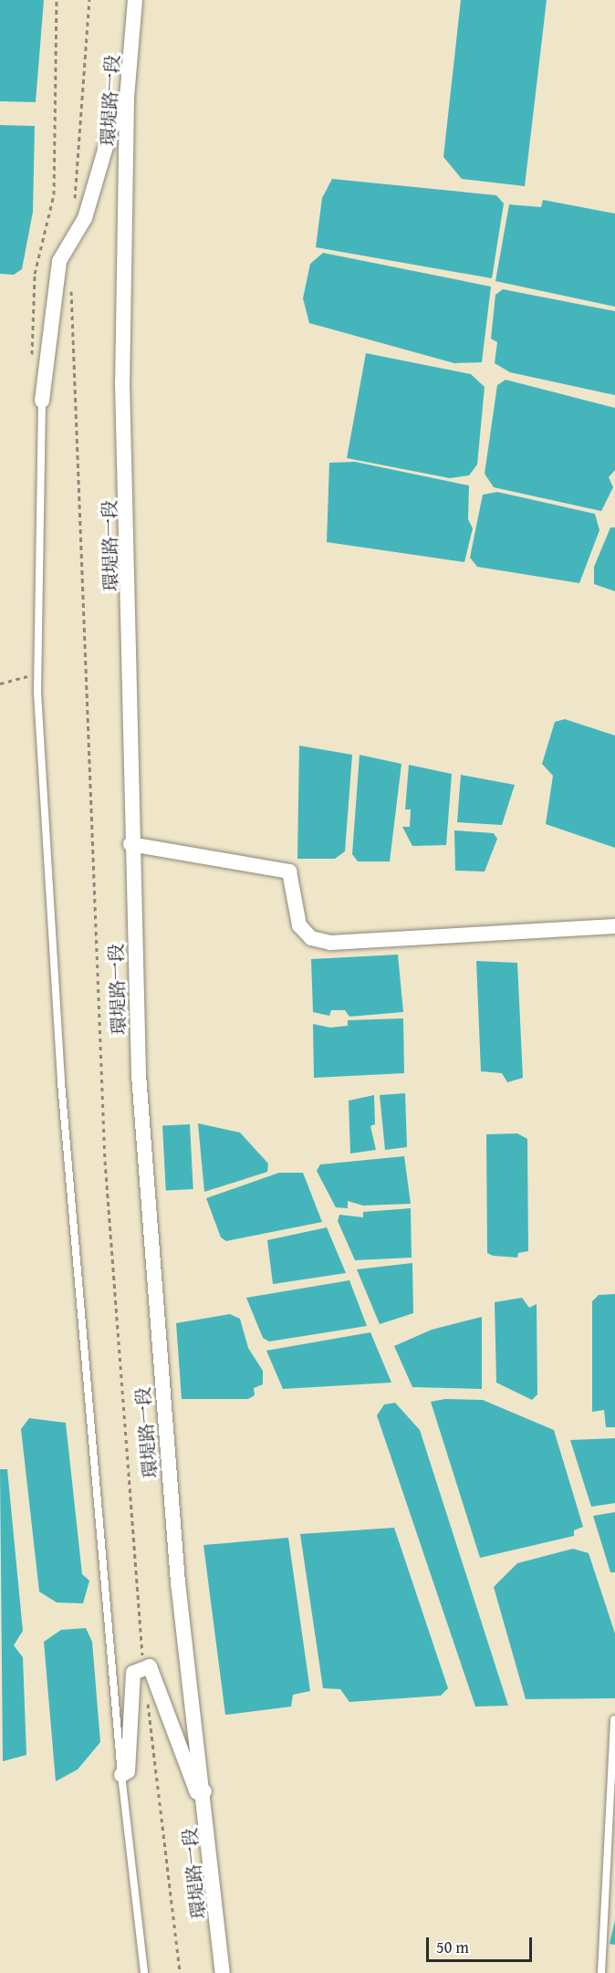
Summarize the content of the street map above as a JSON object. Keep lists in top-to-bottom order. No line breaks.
{"streets":{"street":["環堤路一段"]},"scale_bar":"50 m"}
